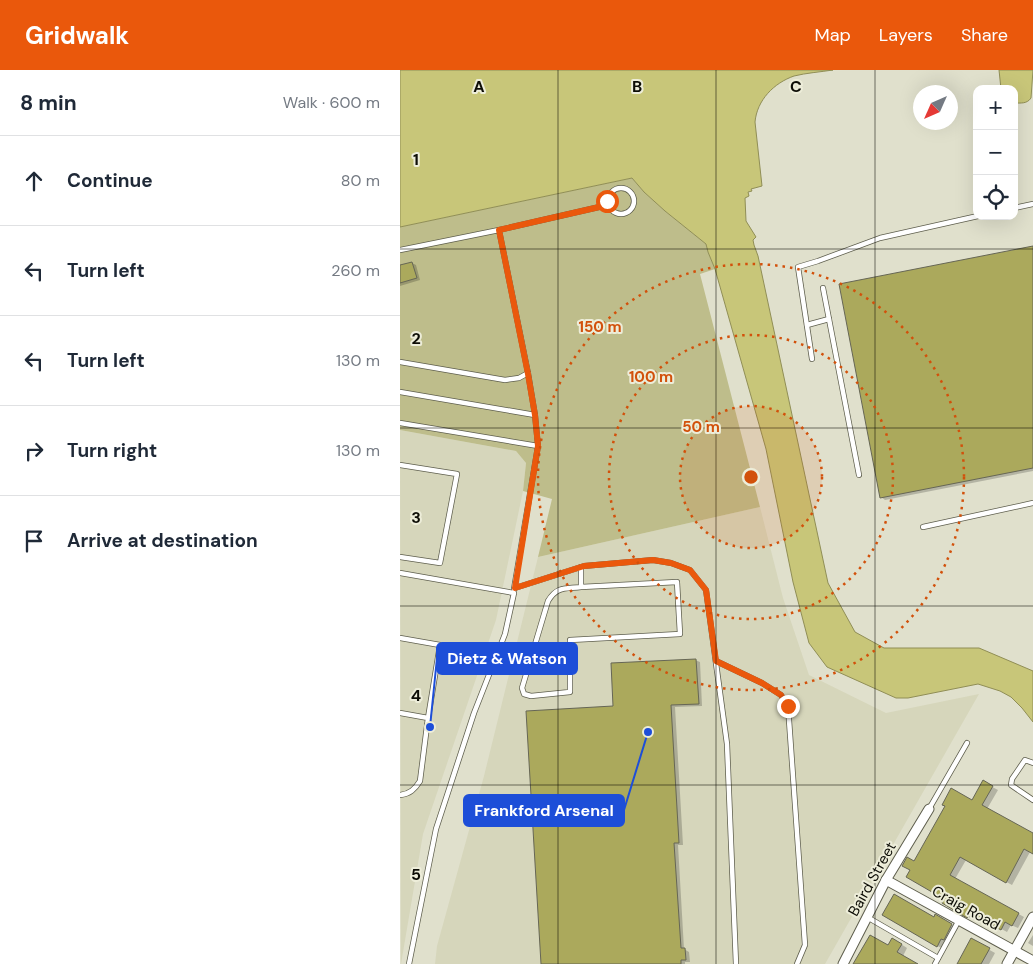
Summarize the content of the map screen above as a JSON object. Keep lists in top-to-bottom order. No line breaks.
{"streets":{"street":["Baird Street","Craig Road"]},"crossings":[["Baird Street","Craig Road"]],"places":["Dietz & Watson","Frankford Arsenal"],"north":"bottom left","page":{"header":"Gridwalk","nav":["Map","Layers","Share"],"heading":["8 min","Walk · 600 m"],"map_buttons":["+","−"],"list":[["Continue","80 m"],["Turn left","260 m"],["Turn left","130 m"],["Turn right","130 m"],"Arrive at destination"]},"grid":{"columns":["A","B","C"],"rows":["1","2","3","4","5"]},"rings":["150 m","100 m","50 m"]}
